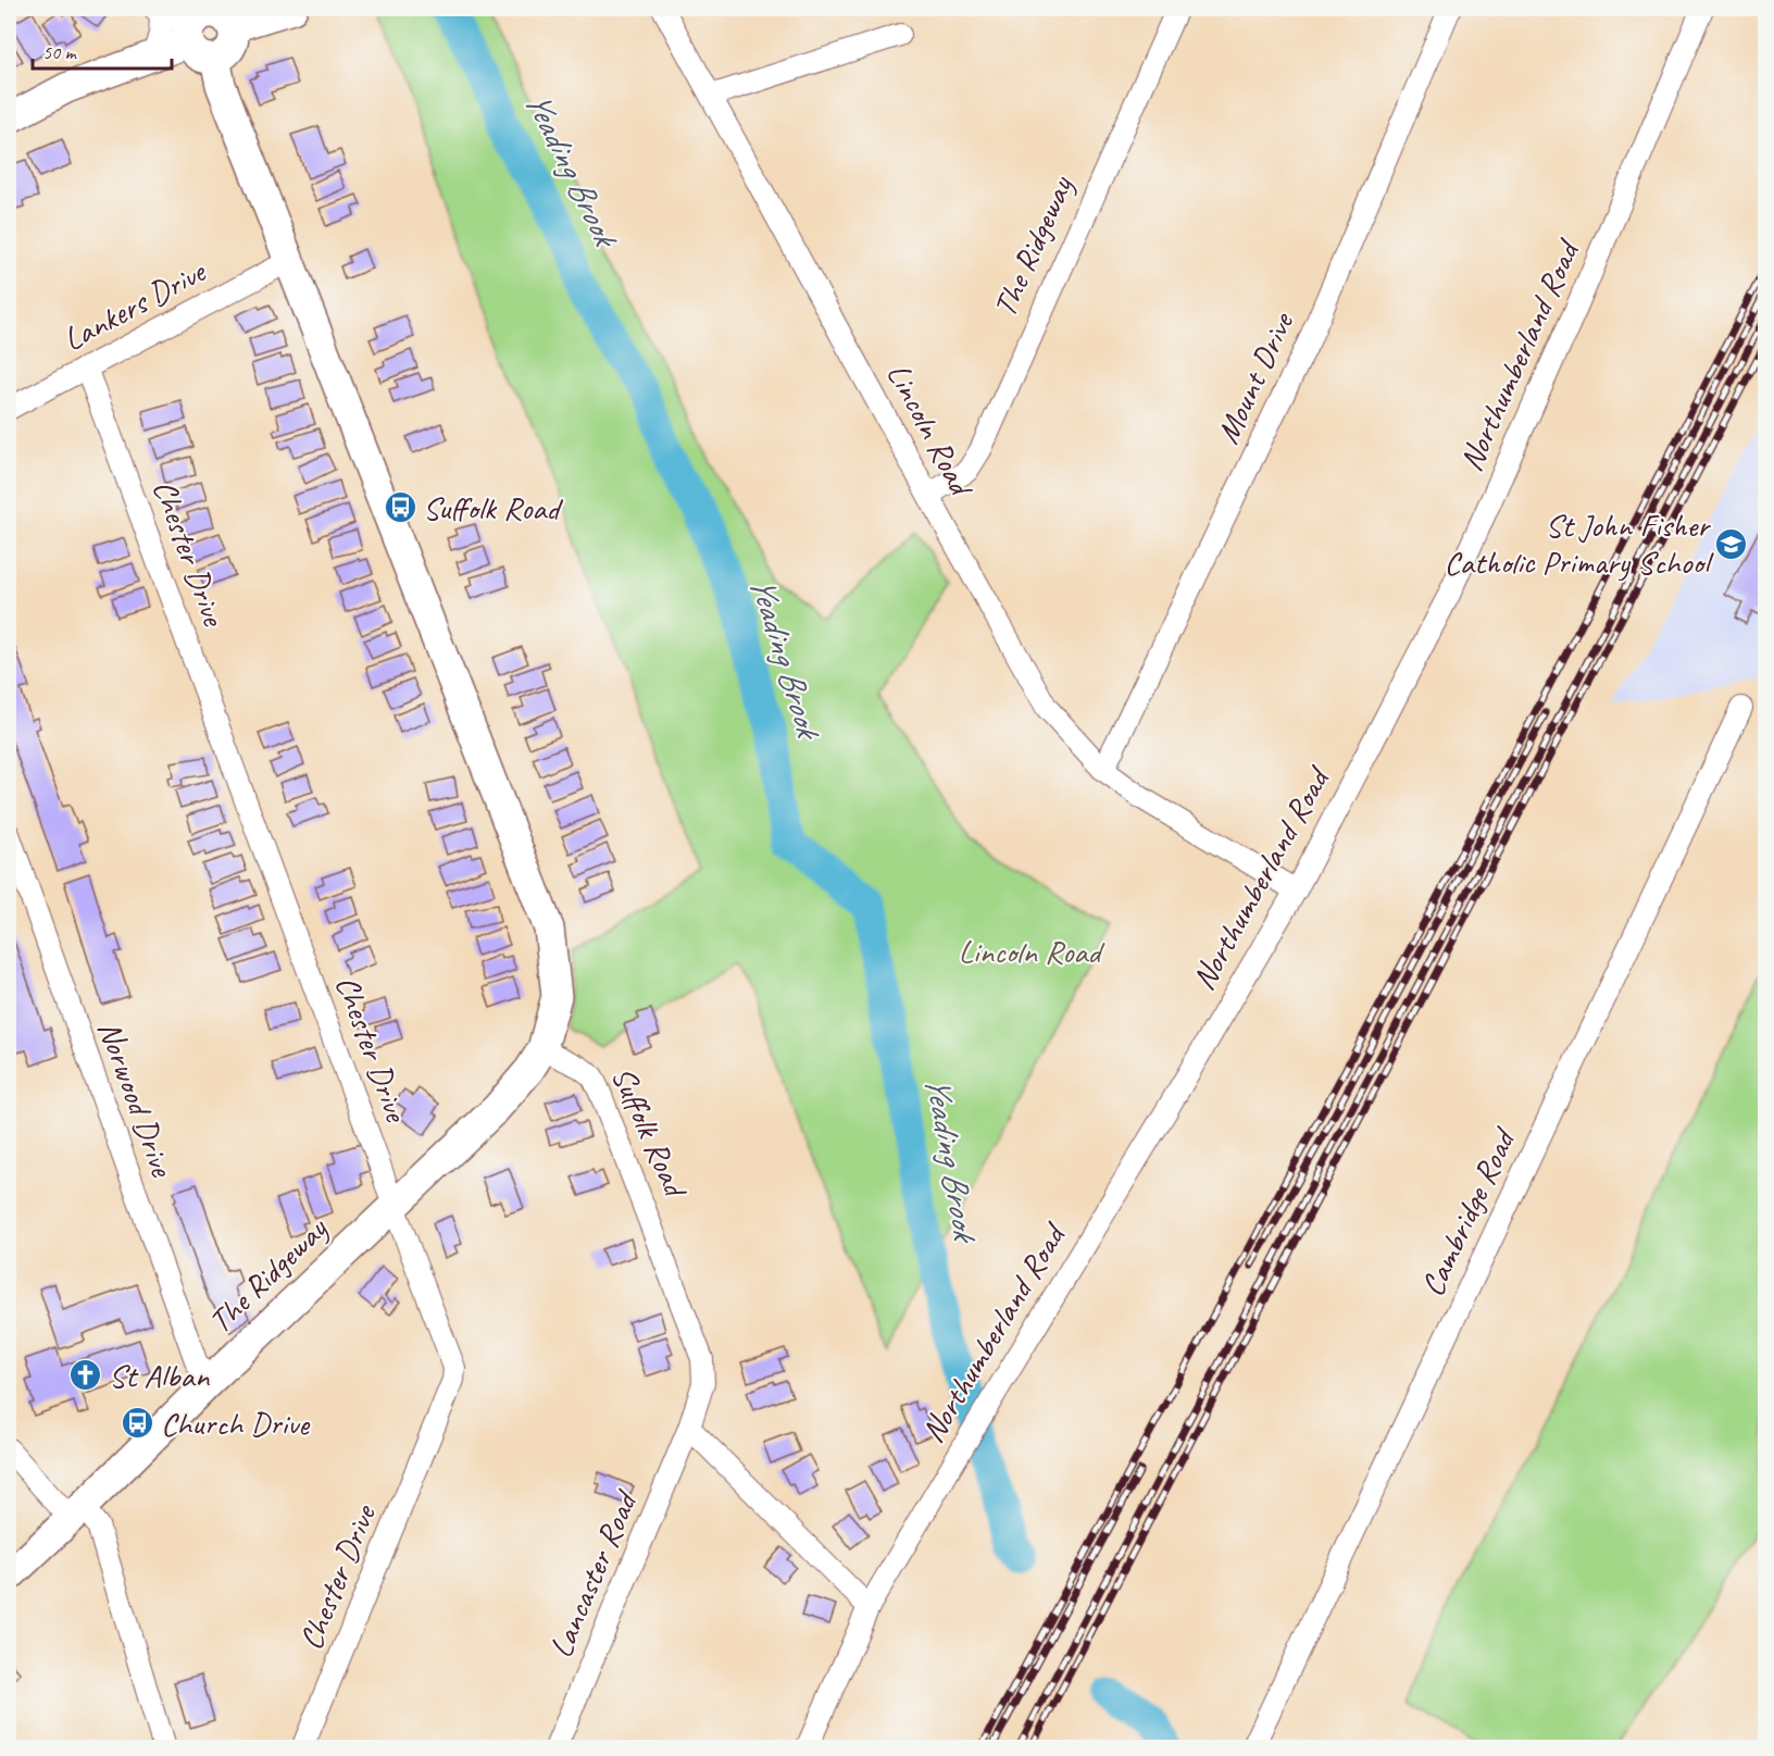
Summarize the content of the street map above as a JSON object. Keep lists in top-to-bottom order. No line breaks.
{"streets":{"street":["The Ridgeway","Lankers Drive","Northumberland Road","Mount Drive","Lincoln Road","Chester Drive","Norwood Drive","Suffolk Road","Cambridge Road","Lancaster Road"]},"crossings":[["The Ridgeway","Lincoln Road"],["The Ridgeway","Chester Drive"],["The Ridgeway","Norwood Drive"],["The Ridgeway","Suffolk Road"],["Lankers Drive","Chester Drive"],["Northumberland Road","Lincoln Road"],["Mount Drive","Lincoln Road"],["Suffolk Road","Lancaster Road"]],"water":["Yeading Brook"],"parks":["Lincoln Road"],"places":{"bus stop":["Suffolk Road","Church Drive"],"school or university":["St John Fisher Catholic Primary School"],"church":["St Alban"]},"scale_bar":"50 m"}
